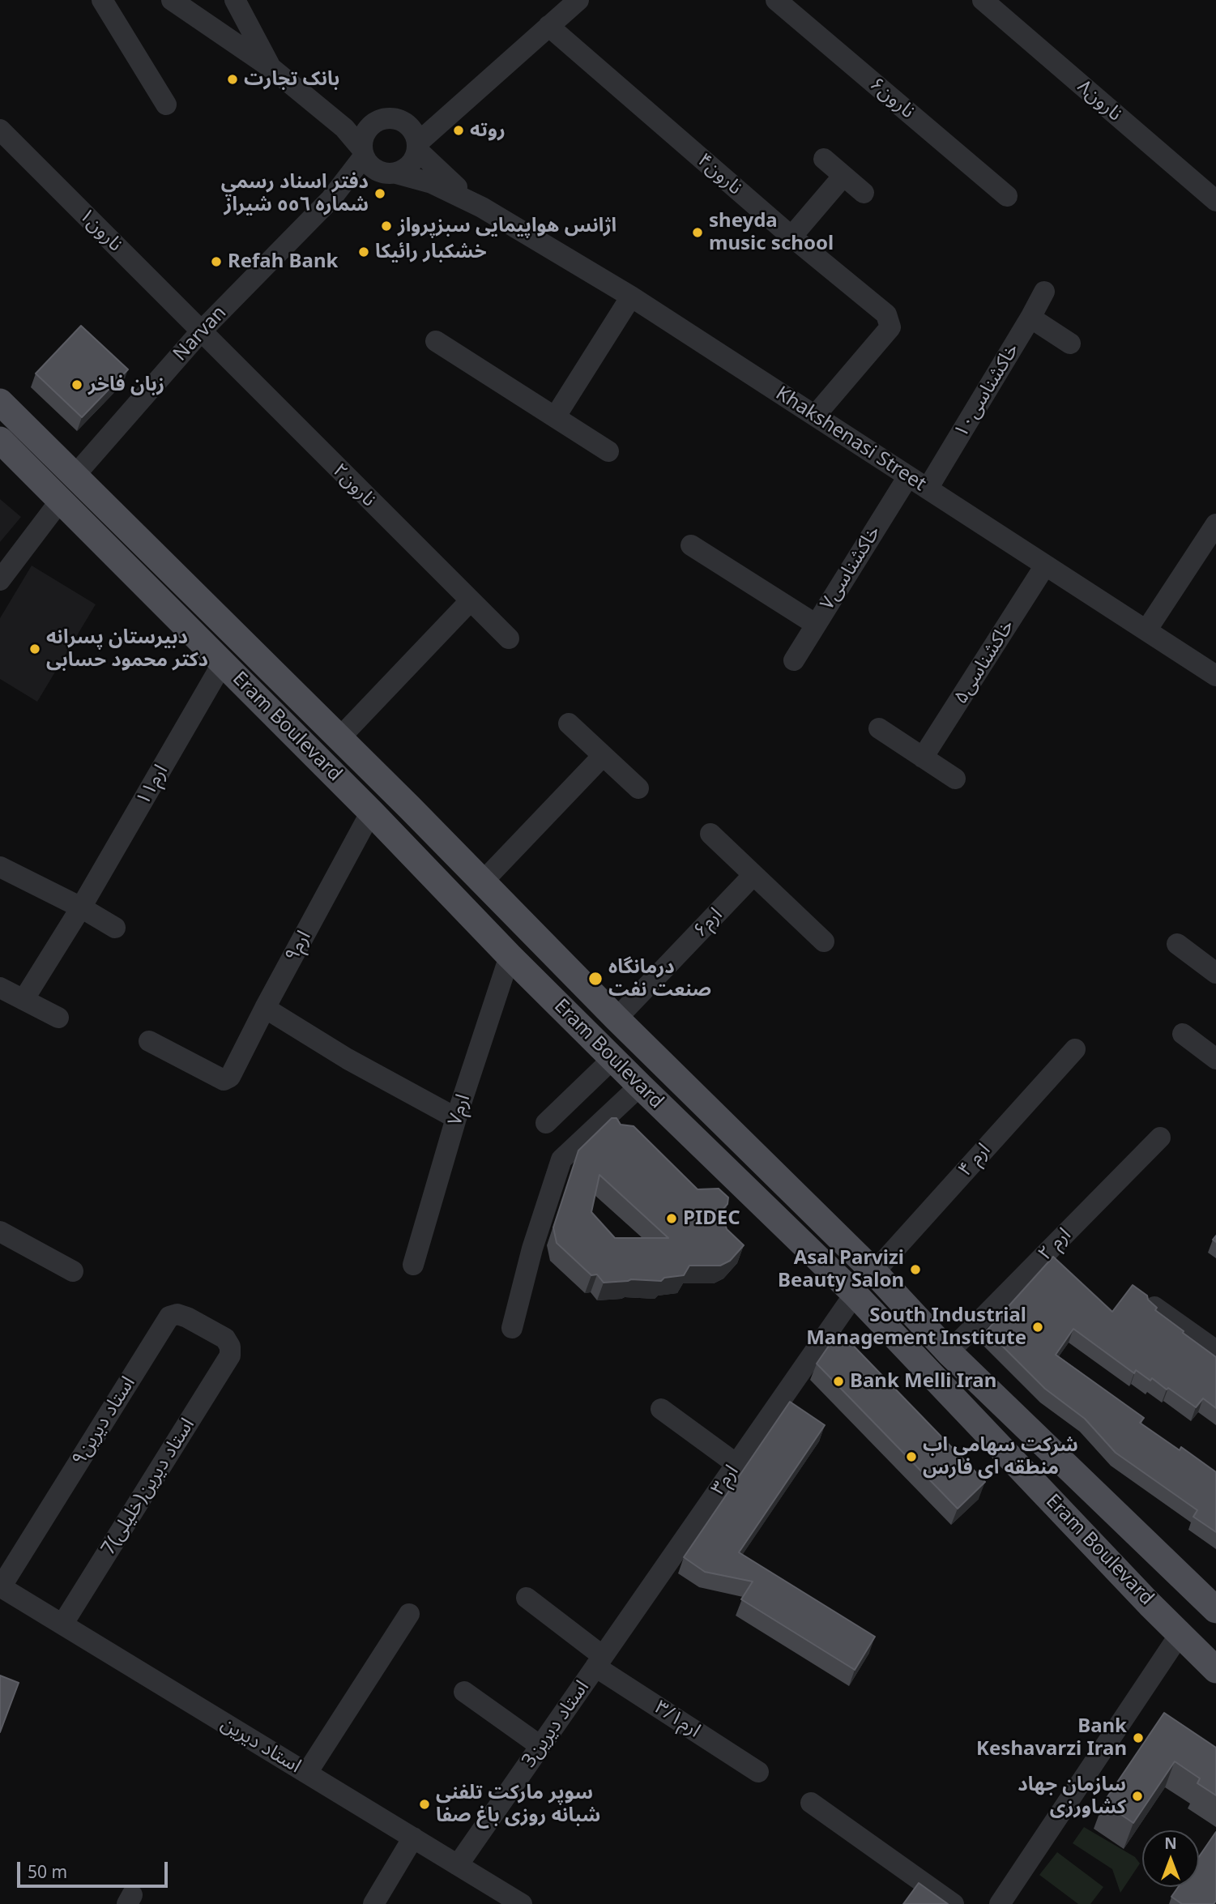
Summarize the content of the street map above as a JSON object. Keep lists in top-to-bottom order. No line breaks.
{"streets":{"main road":["Eram Boulevard"],"street":["نارون۶","نارون۸","نارون۴","نارون۱","Narvan","خاکشناسی۱۰","Khakshenasi Street","نارون۲","خاکشناسی۷","خاکشناسی۵","ارم۱۱","ارم۶","ارم۹","ارم۷","ارم ۴","ارم ۲","استاد دیرین۹","ارم۳","7استاد دیرین(خلیلی)","۳/۱ارم","3استاد دیرین","استاد دیرین"]},"crossings":[["نارون۴","Khakshenasi Street"],["نارون۱","Narvan"],["نارون۱","نارون۲"],["Narvan","Khakshenasi Street"],["Narvan","نارون۲"],["Narvan","Eram Boulevard"],["خاکشناسی۱۰","Khakshenasi Street"],["Khakshenasi Street","خاکشناسی۷"],["Khakshenasi Street","خاکشناسی۵"],["Eram Boulevard","ارم۱۱"],["Eram Boulevard","ارم۶"],["Eram Boulevard","ارم۹"],["Eram Boulevard","ارم۷"],["Eram Boulevard","ارم ۴"],["Eram Boulevard","ارم ۲"],["Eram Boulevard","ارم۳"],["استاد دیرین۹","7استاد دیرین(خلیلی)"],["استاد دیرین۹","استاد دیرین"],["ارم۳","۳/۱ارم"],["ارم۳","3استاد دیرین"],["7استاد دیرین(خلیلی)","استاد دیرین"],["۳/۱ارم","3استاد دیرین"],["3استاد دیرین","استاد دیرین"]],"places":["بانک تجارت","روته","دفتر اسناد رسمي شماره ٥٥٦ شيراز","اژانس هواپیمایی سبزپرواز","sheyda music school","خشکبار رائیکا","Refah Bank","زبان فاخر","دبیرستان پسرانه دکتر محمود حسابی","درمانگاه صنعت نفت","PIDEC","Asal Parvizi Beauty Salon","South Industrial Management Institute","Bank Melli Iran","شرکت سهامی اب منطقه ای فارس","Bank Keshavarzi Iran","سازمان جهاد کشاورزی","سوپر مارکت تلفنی شبانه روزی باغ صفا"],"scale_bar":"50 m","north":"top"}
